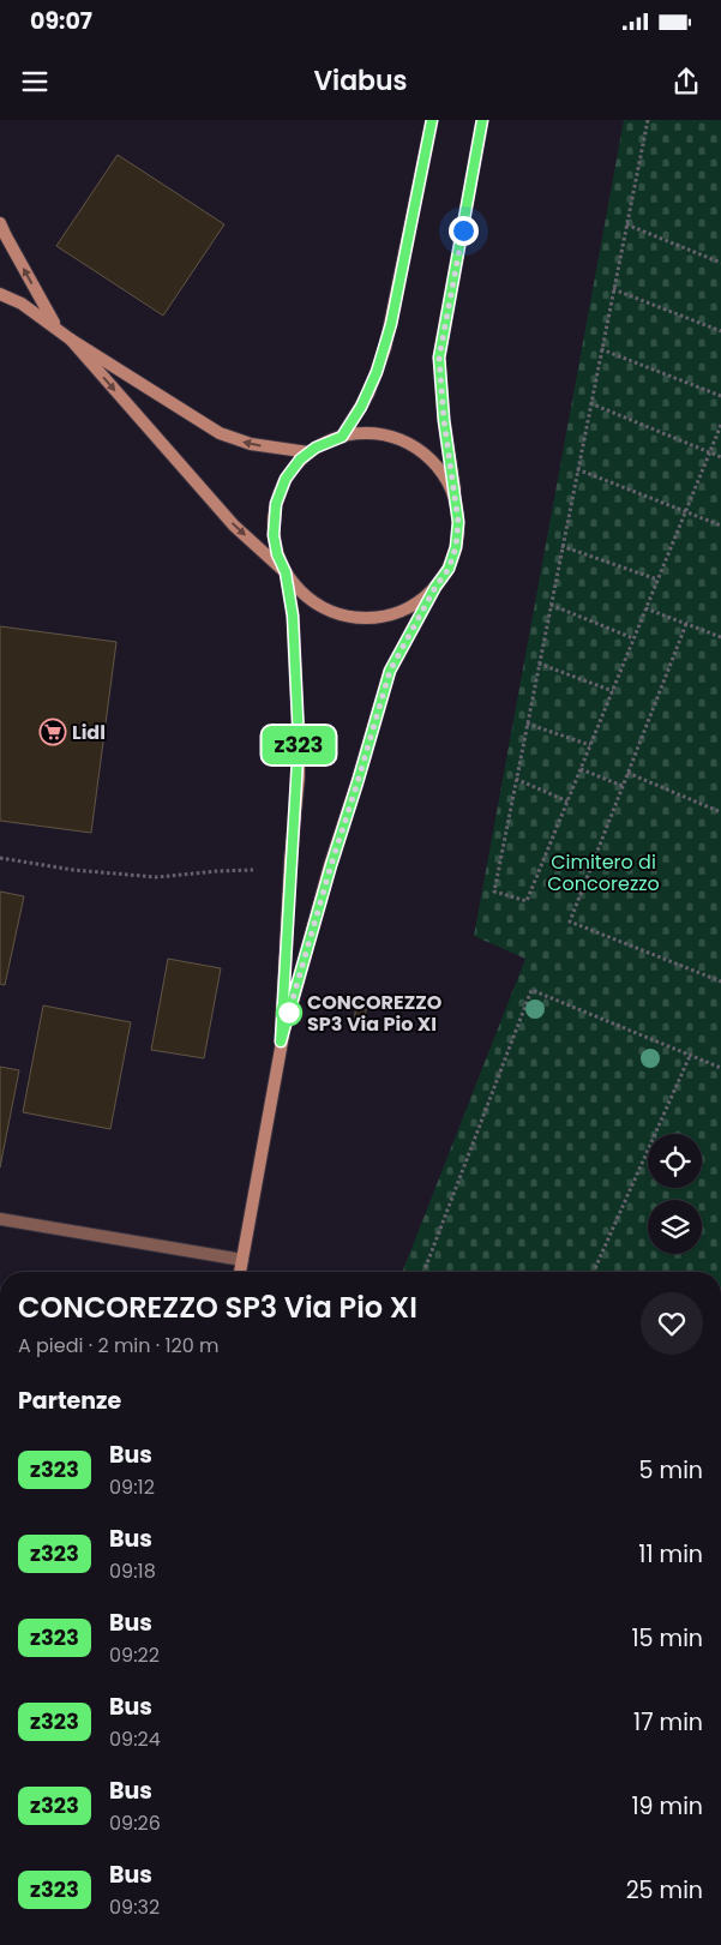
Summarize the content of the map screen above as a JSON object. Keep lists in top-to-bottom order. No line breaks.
{"parks":["Cimitero di Concorezzo"],"places":{"supermarket":["Lidl"],"other":["CONCOREZZO SP3 Via Pio XI"]},"lines":["bus line z323"],"page":{"status":"09:07","header":"Viabus","on_map":"z323","heading":[["CONCOREZZO SP3 Via Pio XI","A piedi · 2 min · 120 m"],"Partenze"],"list":[{"mark":"z323","name":"Bus","note":"09:12","value":"5 min"},{"mark":"z323","name":"Bus","note":"09:18","value":"11 min"},{"mark":"z323","name":"Bus","note":"09:22","value":"15 min"},{"mark":"z323","name":"Bus","note":"09:24","value":"17 min"},{"mark":"z323","name":"Bus","note":"09:26","value":"19 min"},{"mark":"z323","name":"Bus","note":"09:32","value":"25 min"}]}}
